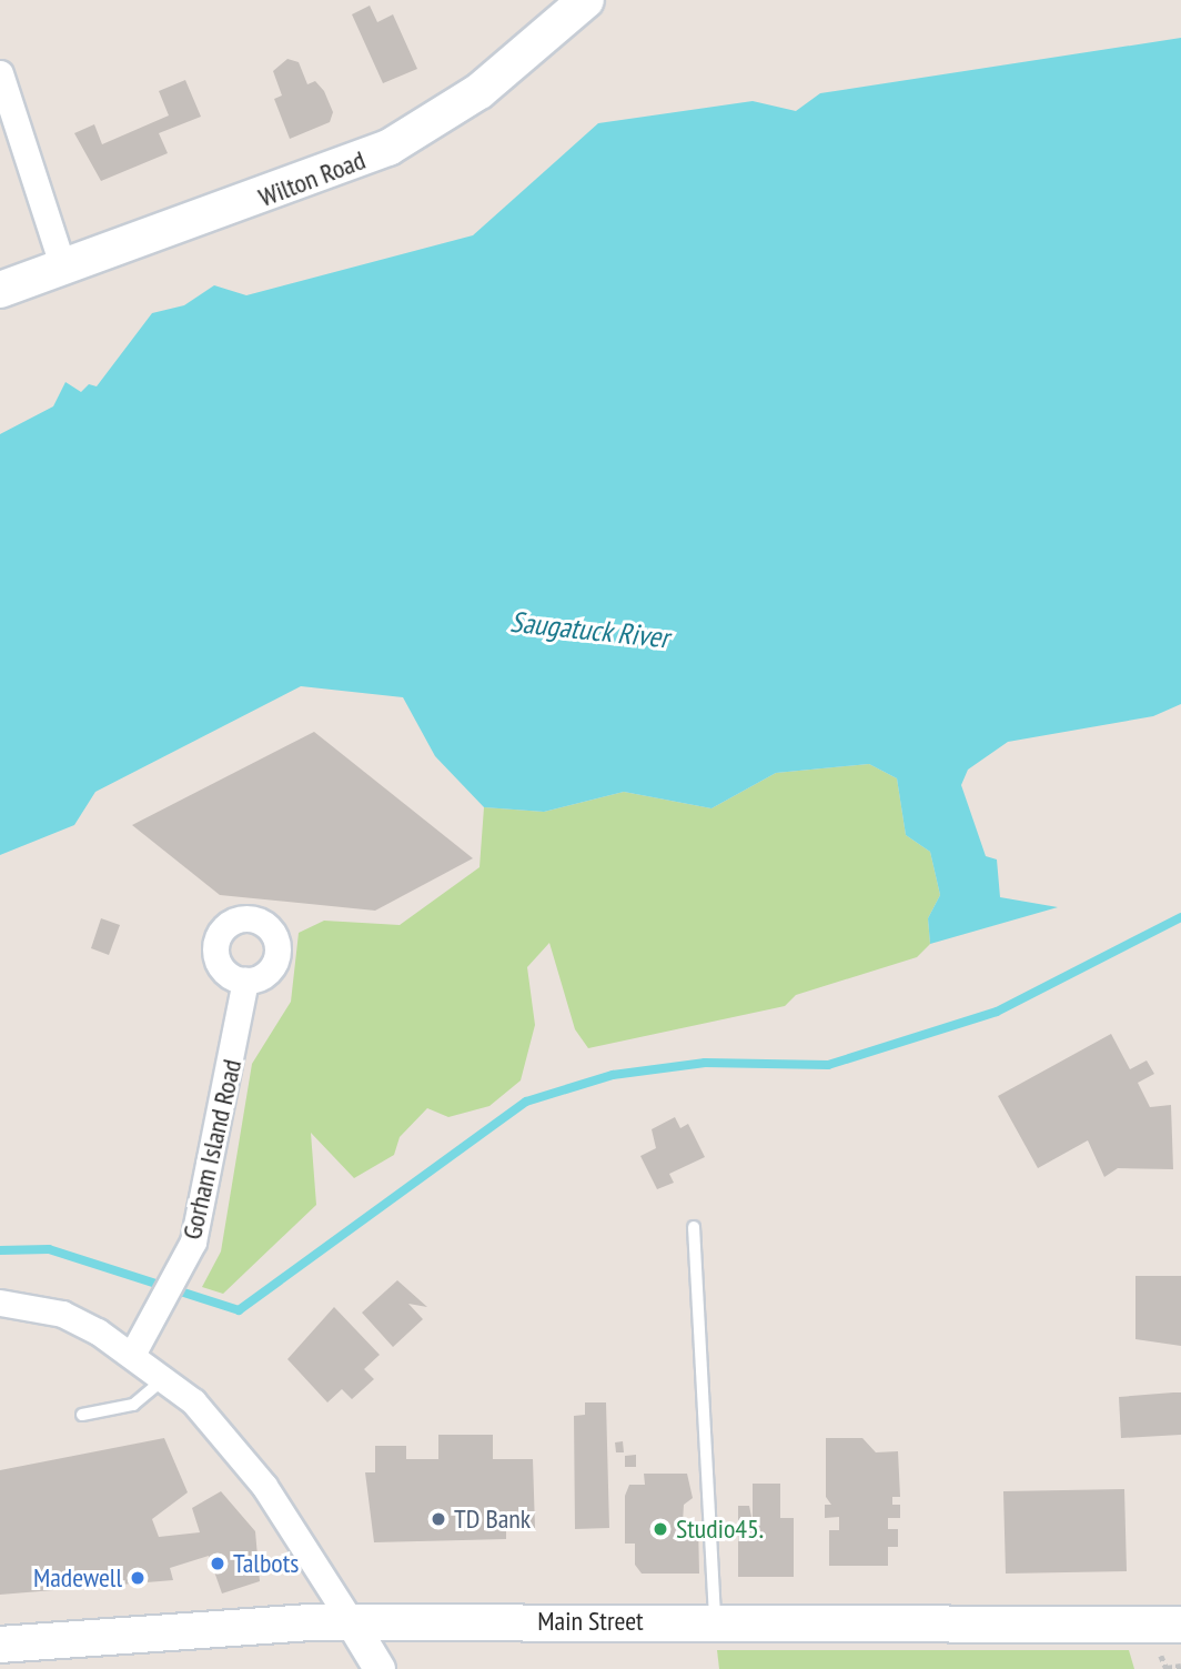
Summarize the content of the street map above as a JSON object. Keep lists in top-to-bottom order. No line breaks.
{"streets":{"main road":["Wilton Road","Main Street"],"street":["Gorham Island Road"]},"water":["Saugatuck River"],"places":["TD Bank","Studio45.","Talbots","Madewell"]}
